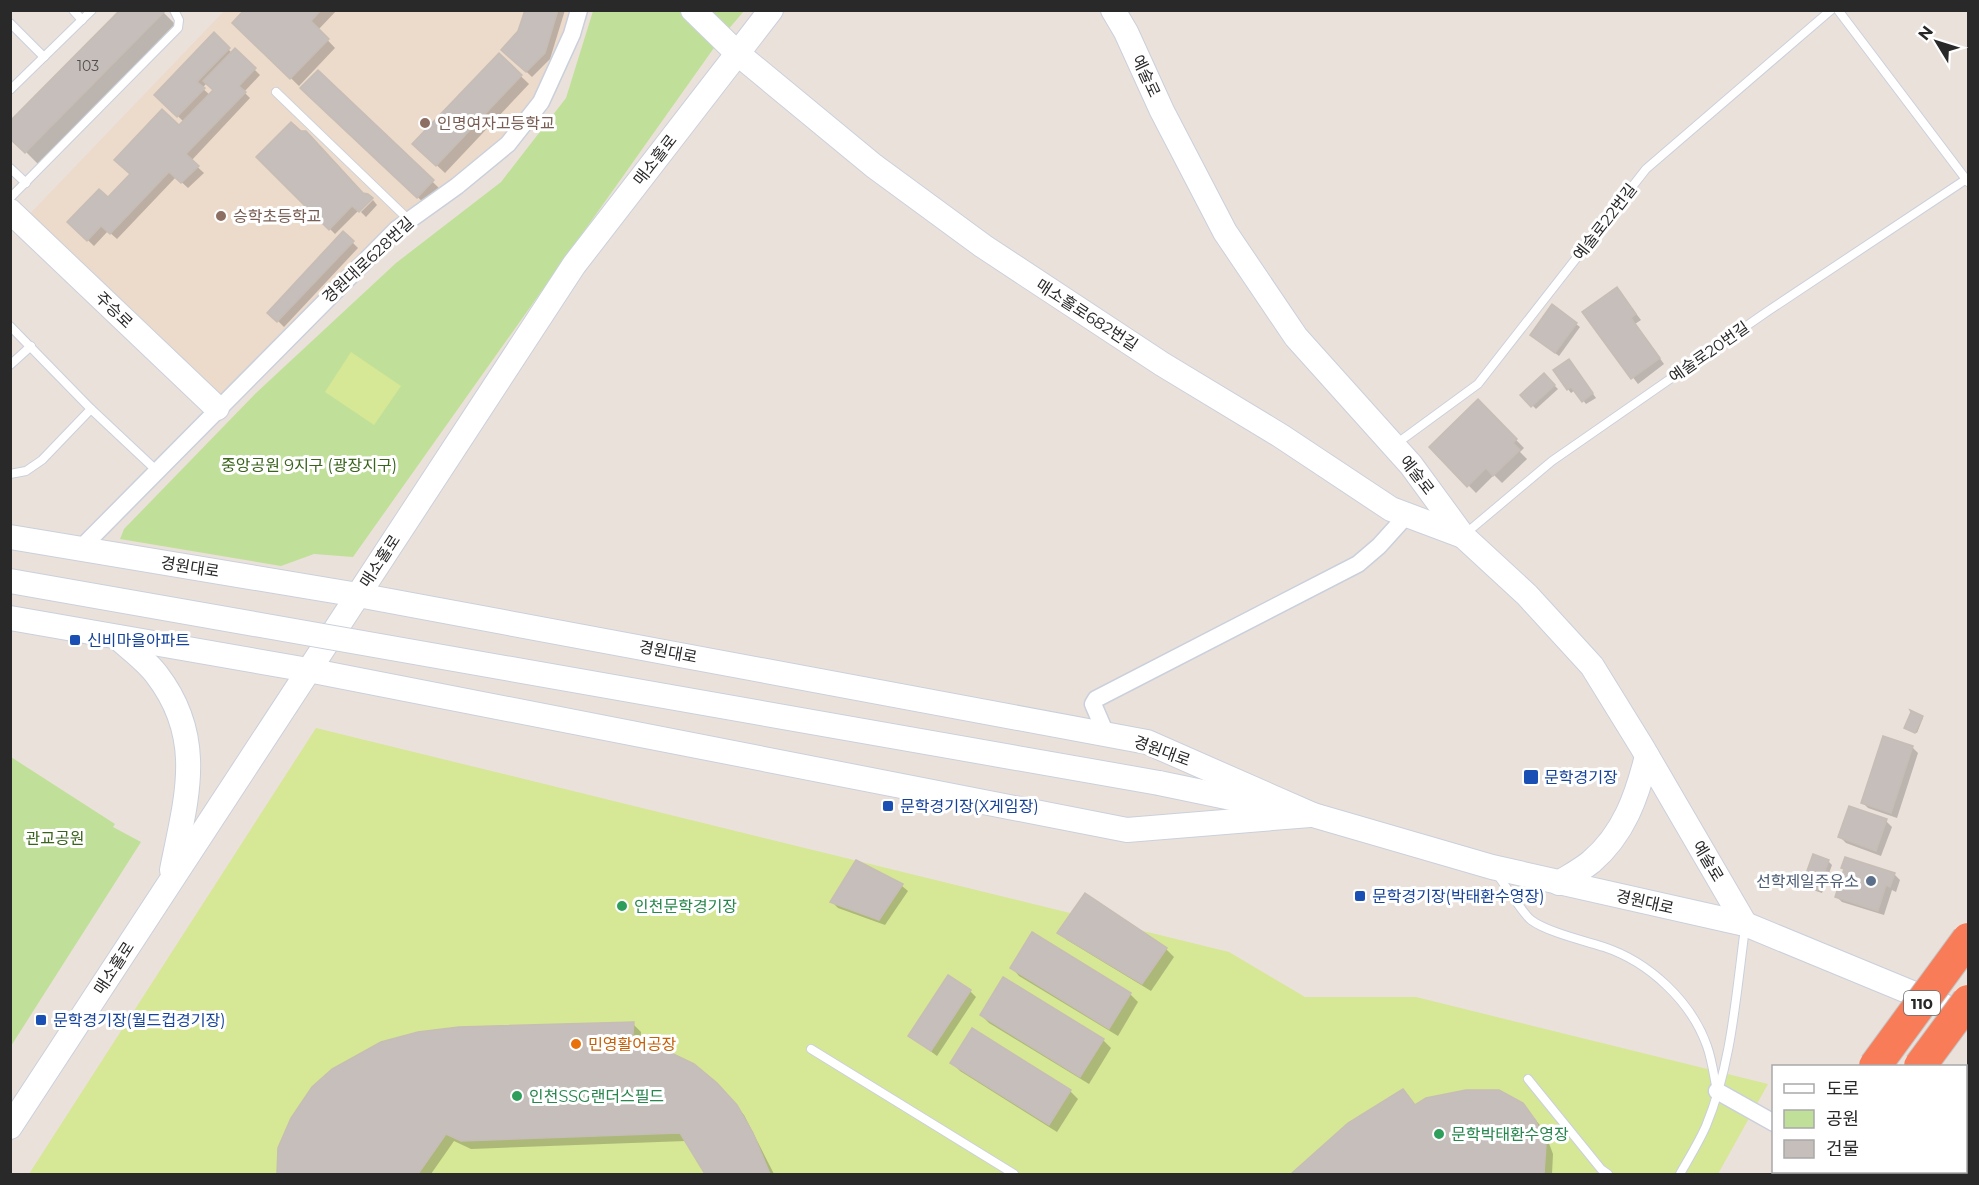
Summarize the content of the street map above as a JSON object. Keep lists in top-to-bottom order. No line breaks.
{"streets":{"highway":["110"],"main road":["예술로","매소홀로","주승로","매소홀로682번길","경원대로"],"street":["경원대로628번길"],"lane":["예술로22번길","예술로20번길"]},"crossings":[["예술로","예술로22번길"],["예술로","매소홀로682번길"],["예술로","예술로20번길"],["예술로","경원대로"],["매소홀로","매소홀로682번길"],["매소홀로","경원대로"],["경원대로628번길","주승로"],["경원대로628번길","경원대로"],["매소홀로682번길","예술로20번길"]],"parks":["중앙공원 9지구 (광장지구)","관교공원"],"places":{"other":["인명여자고등학교","승학초등학교","선학제일주유소","인천문학경기장","민영활어공장","인천SSG랜더스필드","문학박태환수영장"],"transit":["신비마을아파트","문학경기장","문학경기장(X게임장)","문학경기장(박태환수영장)","문학경기장(월드컵경기장)"]},"house_numbers":["103"],"legend":["도로","공원","건물"],"north":"top left"}
